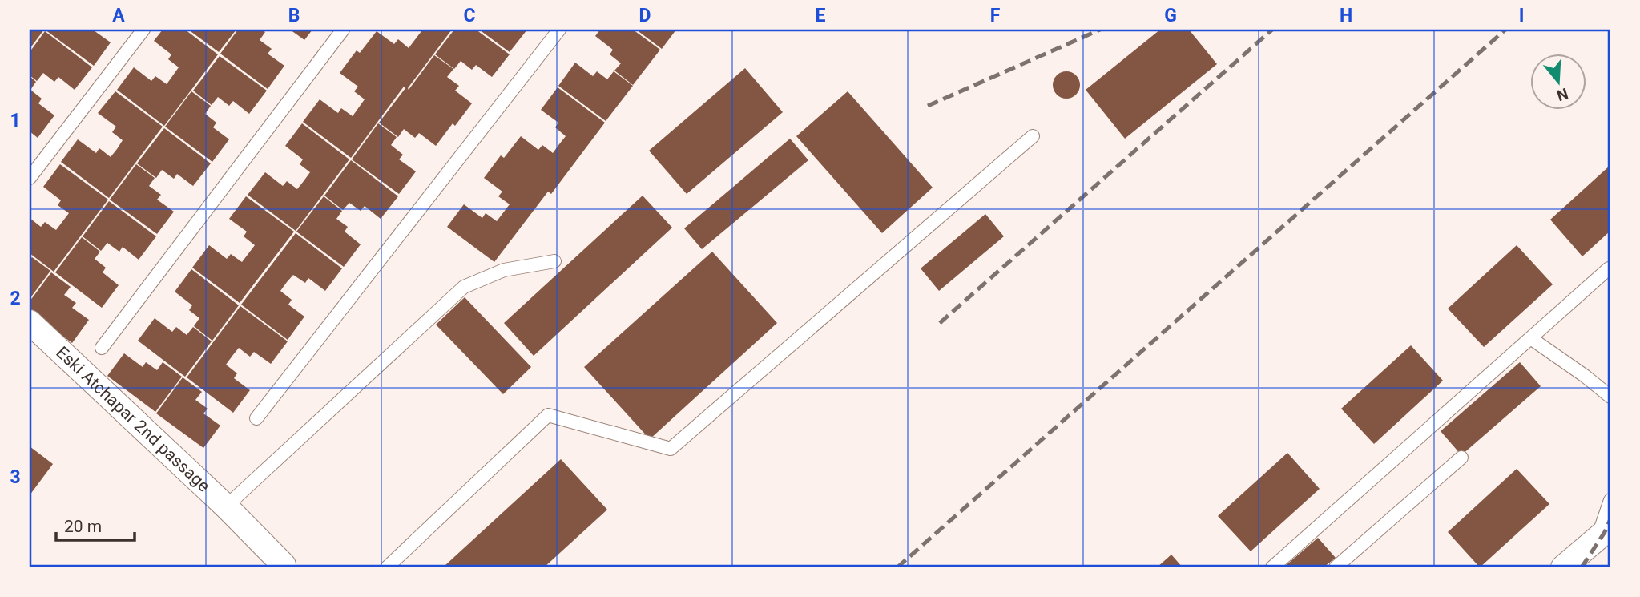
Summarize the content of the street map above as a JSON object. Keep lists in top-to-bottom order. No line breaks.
{"streets":{"street":["Eski Atchapar 2nd passage"]},"scale_bar":"20 m","north":"bottom","grid":{"columns":["A","B","C","D","E","F","G","H","I"],"rows":["1","2","3"]}}
